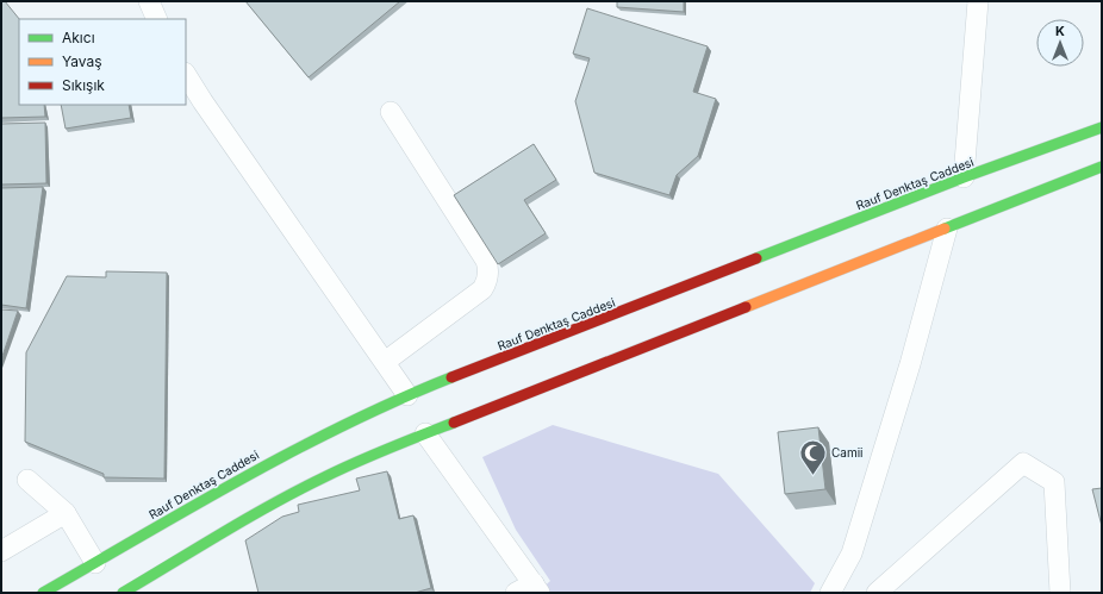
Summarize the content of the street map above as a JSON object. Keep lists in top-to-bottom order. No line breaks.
{"streets":{"main road":["Rauf Denktaş Caddesi"]},"places":{"mosque":["Camii"]},"legend":["Akıcı","Yavaş","Sıkışık"],"north":"top"}
